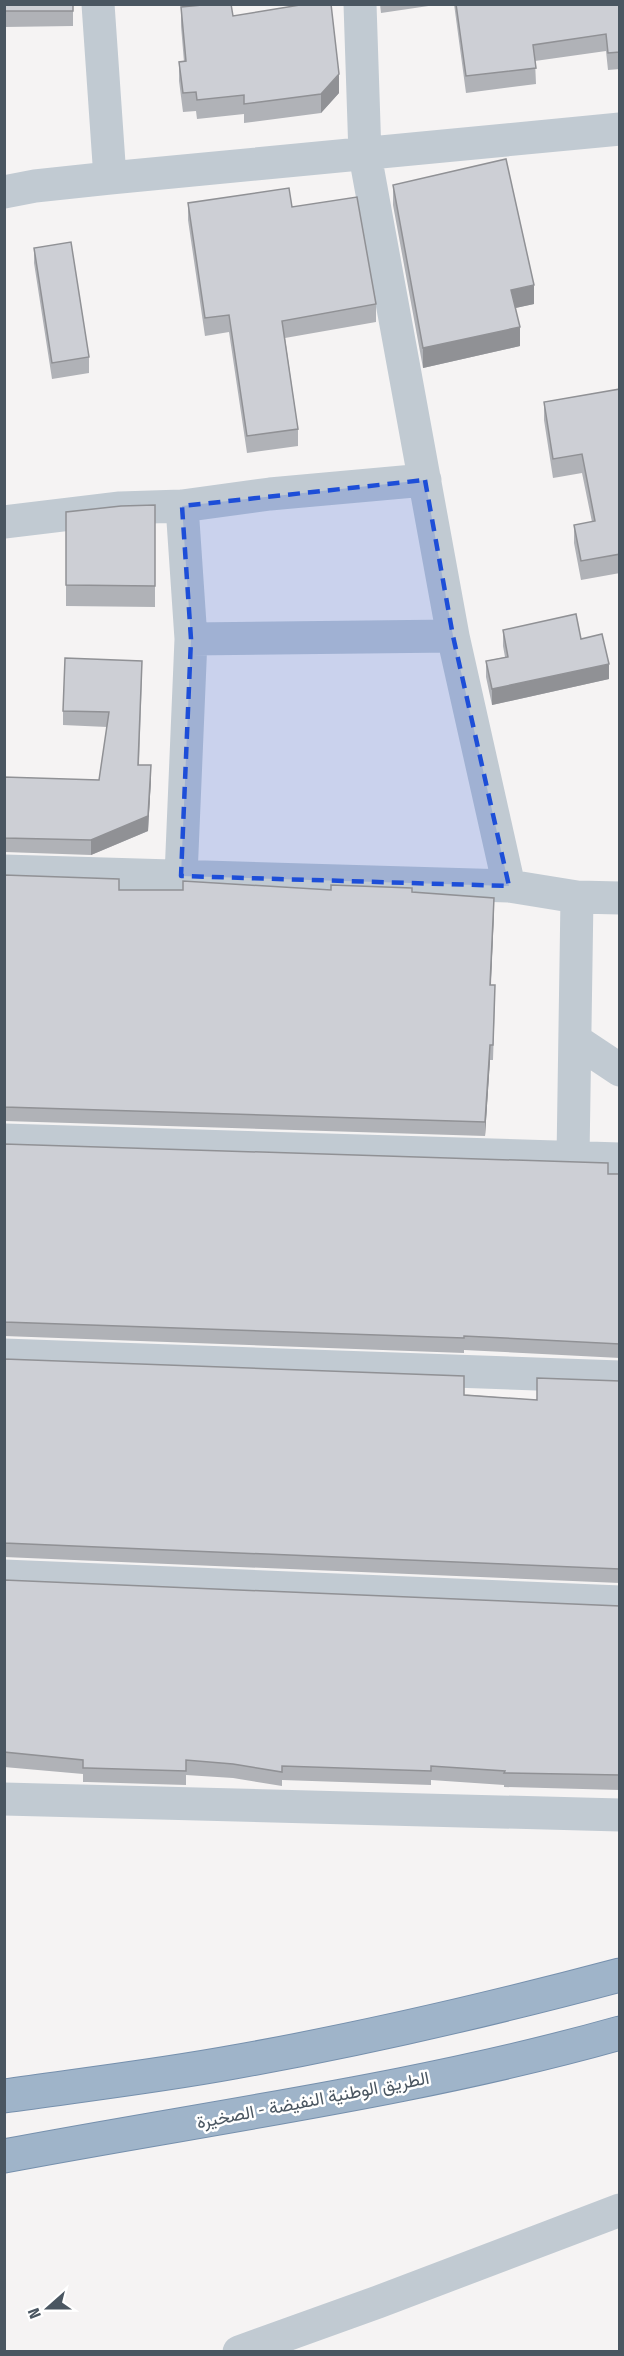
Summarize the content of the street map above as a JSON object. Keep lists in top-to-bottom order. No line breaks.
{"streets":{"highway":["الطريق الوطنية النفيضة - الصخيرة"]},"north":"left"}
